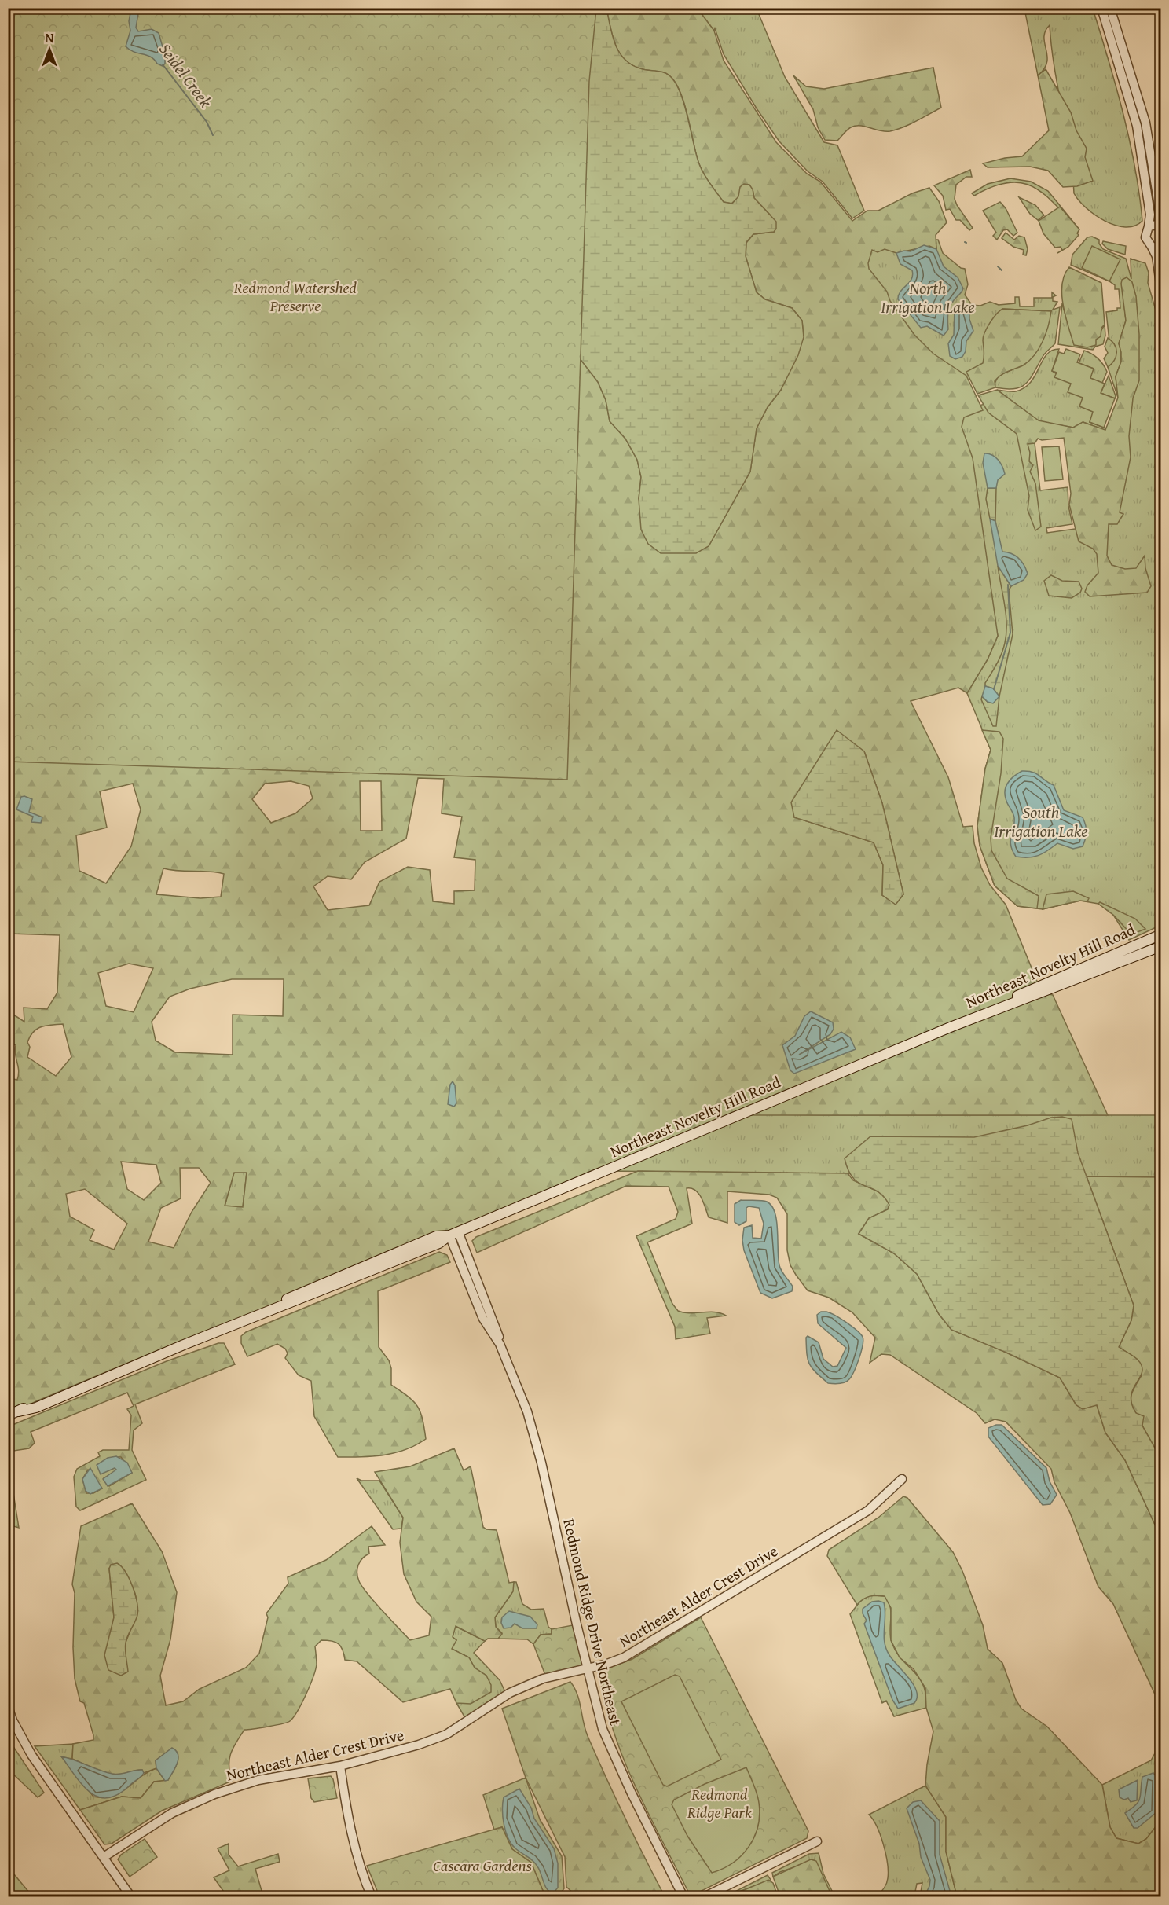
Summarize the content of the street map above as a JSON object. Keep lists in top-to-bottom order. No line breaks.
{"streets":{"main road":["Northeast Novelty Hill Road"],"street":["Northeast Alder Crest Drive","Redmond Ridge Drive Northeast"]},"crossings":[["Northeast Novelty Hill Road","Redmond Ridge Drive Northeast"],["Northeast Alder Crest Drive","Redmond Ridge Drive Northeast"]],"water":["Seidel Creek","North Irrigation Lake","South Irrigation Lake"],"parks":["Redmond Watershed Preserve","Redmond Ridge Park","Cascara Gardens"],"north":"top"}
